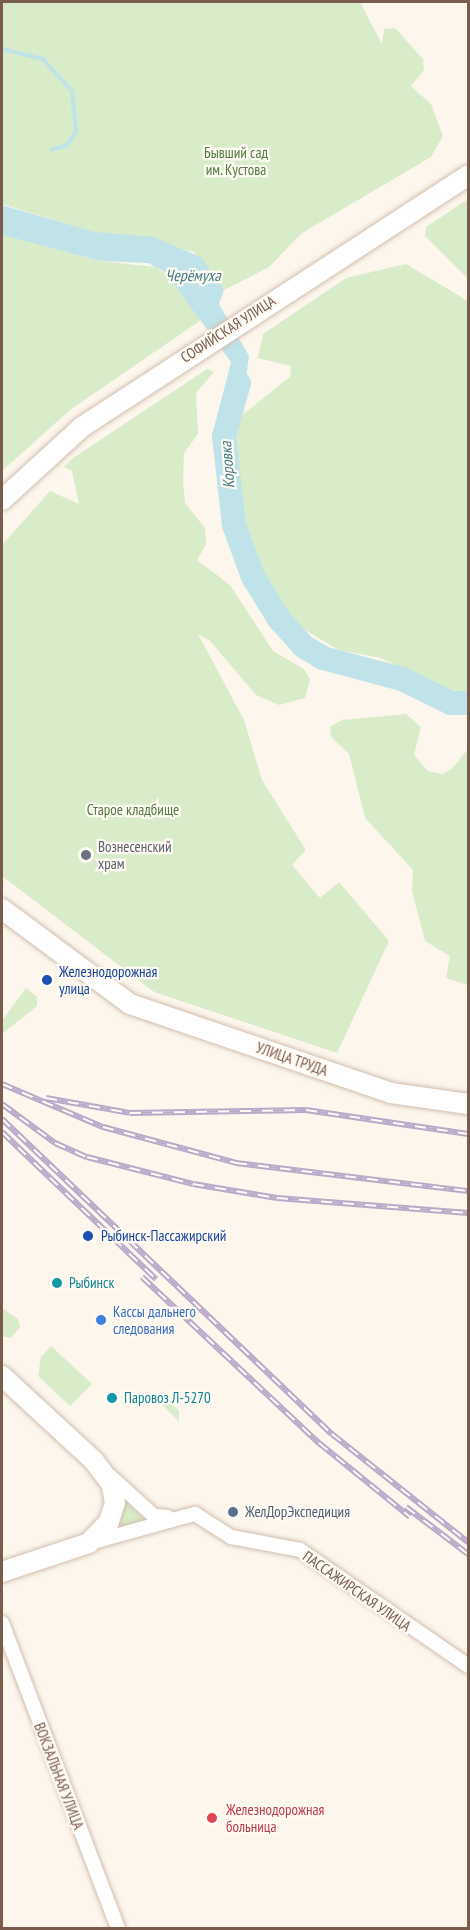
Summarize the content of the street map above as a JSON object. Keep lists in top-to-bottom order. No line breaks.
{"streets":{"street":["СОФИЙСКАЯ УЛИЦА","УЛИЦА ТРУДА","ПАССАЖИРСКАЯ УЛИЦА","ВОКЗАЛЬНАЯ УЛИЦА"]},"water":["Черёмуха","Коровка"],"parks":["Бывший сад им. Кустова","Старое кладбище"],"places":["Вознесенский храм","Железнодорожная улица","Рыбинск-Пассажирский","Рыбинск","Кассы дальнего следования","Паровоз Л-5270","ЖелДорЭкспедиция","Железнодорожная больница"]}
